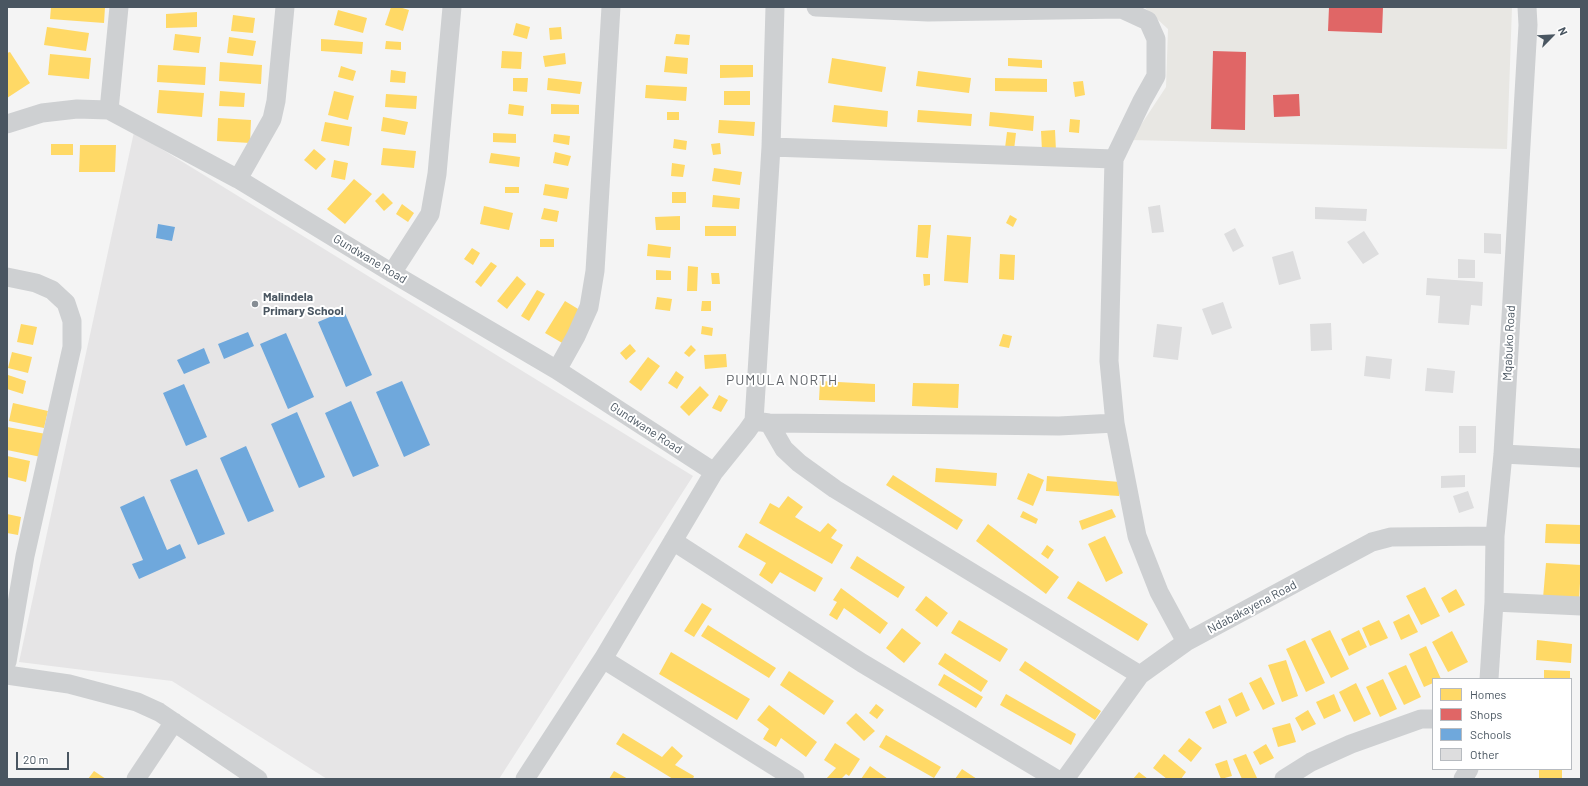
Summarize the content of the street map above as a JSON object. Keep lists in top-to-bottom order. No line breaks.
{"streets":{"street":["Gundwane Road","Mqabuko Road","Ndabakayena Road"]},"crossings":[["Mqabuko Road","Ndabakayena Road"]],"districts":["PUMULA NORTH"],"places":["Malindela Primary School"],"legend":["Homes","Shops","Schools","Other"],"scale_bar":"20 m","north":"top right"}
